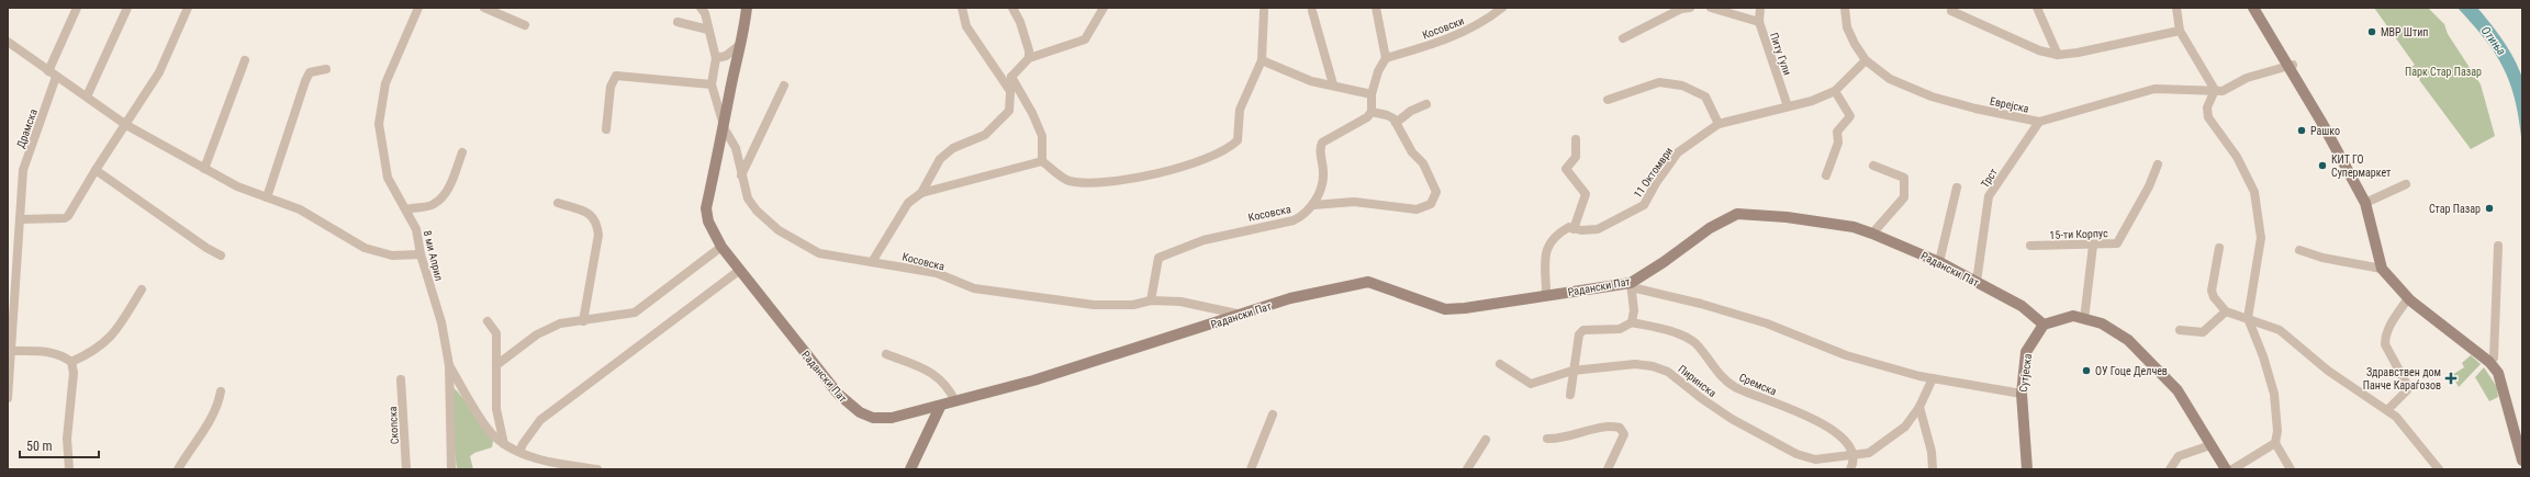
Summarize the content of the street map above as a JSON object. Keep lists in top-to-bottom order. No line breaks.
{"streets":{"street":["Косовски","Питу Гули","Еврејска","Драмска","11 Октомври","Трст","Косовска","15-ти Корпус","8 ми Април","Радански Пат","Сутјеска","Пиринска","Сремска","Скопска"]},"crossings":[["Питу Гули","11 Октомври"],["Еврејска","11 Октомври"],["Еврејска","Трст"],["11 Октомври","Радански Пат"],["Трст","Радански Пат"],["Косовска","Радански Пат"],["Радански Пат","Сутјеска"],["Пиринска","Сремска"]],"water":["Отиња"],"parks":["Парк Стар Пазар"],"places":{"other":["МВР Штип","Рашко","КИТ ГО Супермаркет","Стар Пазар","ОУ Гоце Делчев"],"health":["Здравствен дом Панче Караѓозов"]},"scale_bar":"50 m"}
